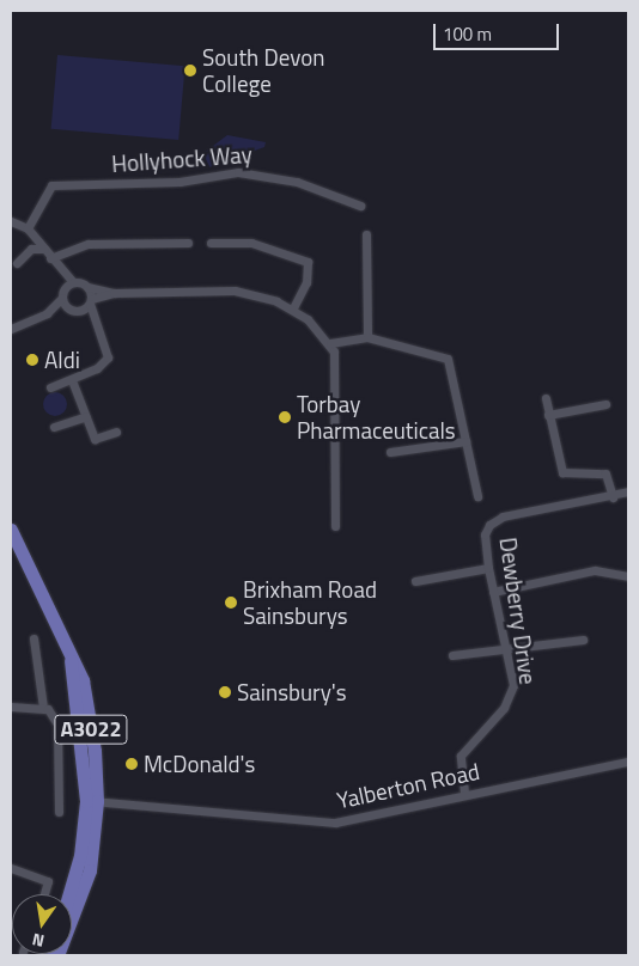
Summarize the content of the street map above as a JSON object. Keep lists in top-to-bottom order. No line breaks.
{"streets":{"main road":["A3022"],"street":["Hollyhock Way","Dewberry Drive","Yalberton Road"]},"crossings":[["Dewberry Drive","Yalberton Road"],["A3022","Yalberton Road"]],"places":["South Devon College","Aldi","Torbay Pharmaceuticals","Brixham Road Sainsburys","Sainsbury's","McDonald's"],"scale_bar":"100 m","north":"bottom"}
